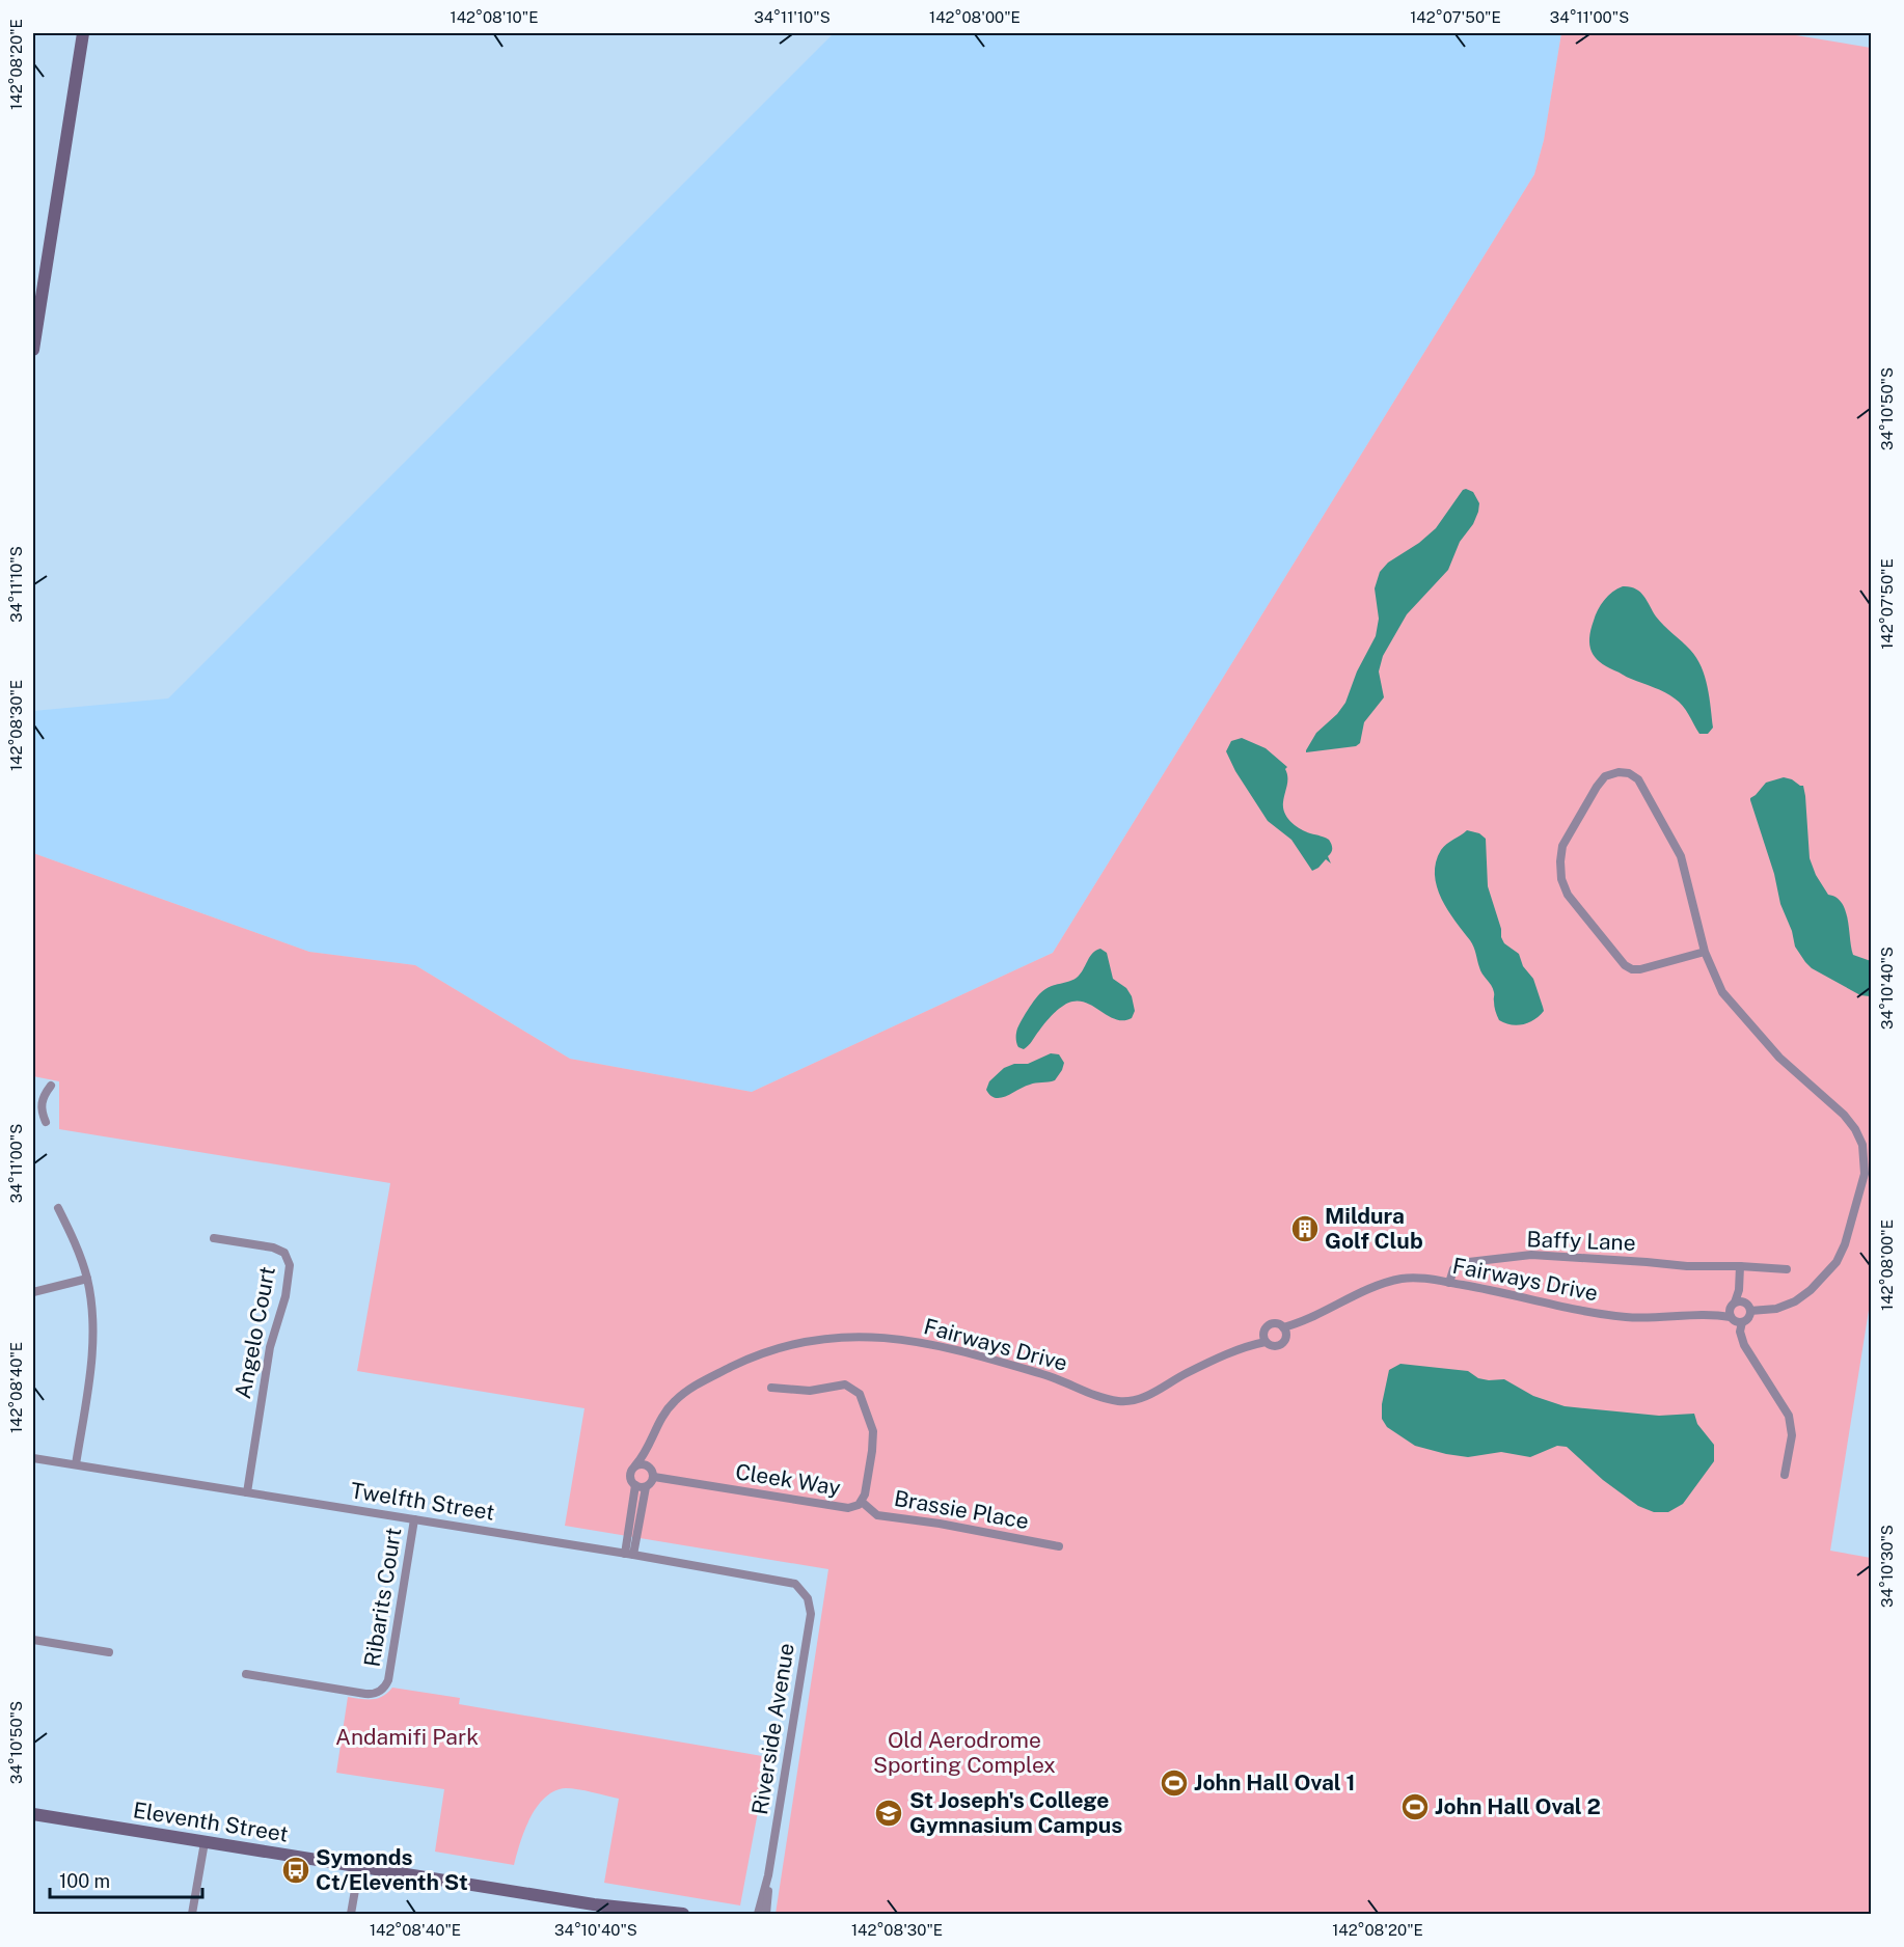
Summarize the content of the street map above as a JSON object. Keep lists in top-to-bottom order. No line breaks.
{"streets":{"main road":["Eleventh Street"],"street":["Baffy Lane","Fairways Drive","Angelo Court","Cleek Way","Twelfth Street","Brassie Place","Ribarits Court","Riverside Avenue"]},"crossings":[["Baffy Lane","Fairways Drive"],["Fairways Drive","Cleek Way"],["Angelo Court","Twelfth Street"],["Cleek Way","Brassie Place"],["Twelfth Street","Ribarits Court"],["Twelfth Street","Riverside Avenue"]],"parks":["Andamifi Park","Old Aerodrome Sporting Complex"],"places":{"building":["Mildura Golf Club"],"sports":["John Hall Oval 1","John Hall Oval 2"],"school or university":["St Joseph's College Gymnasium Campus"],"bus stop":["Symonds Ct/Eleventh St"]},"scale_bar":"100 m","coordinates":["142°08'10\"E","34°11'10\"S","142°08'00\"E","142°07'50\"E","34°11'00\"S","142°08'20\"E","34°10'50\"S","142°08'30\"E","34°10'40\"S","142°08'40\"E","34°10'30\"S"]}
